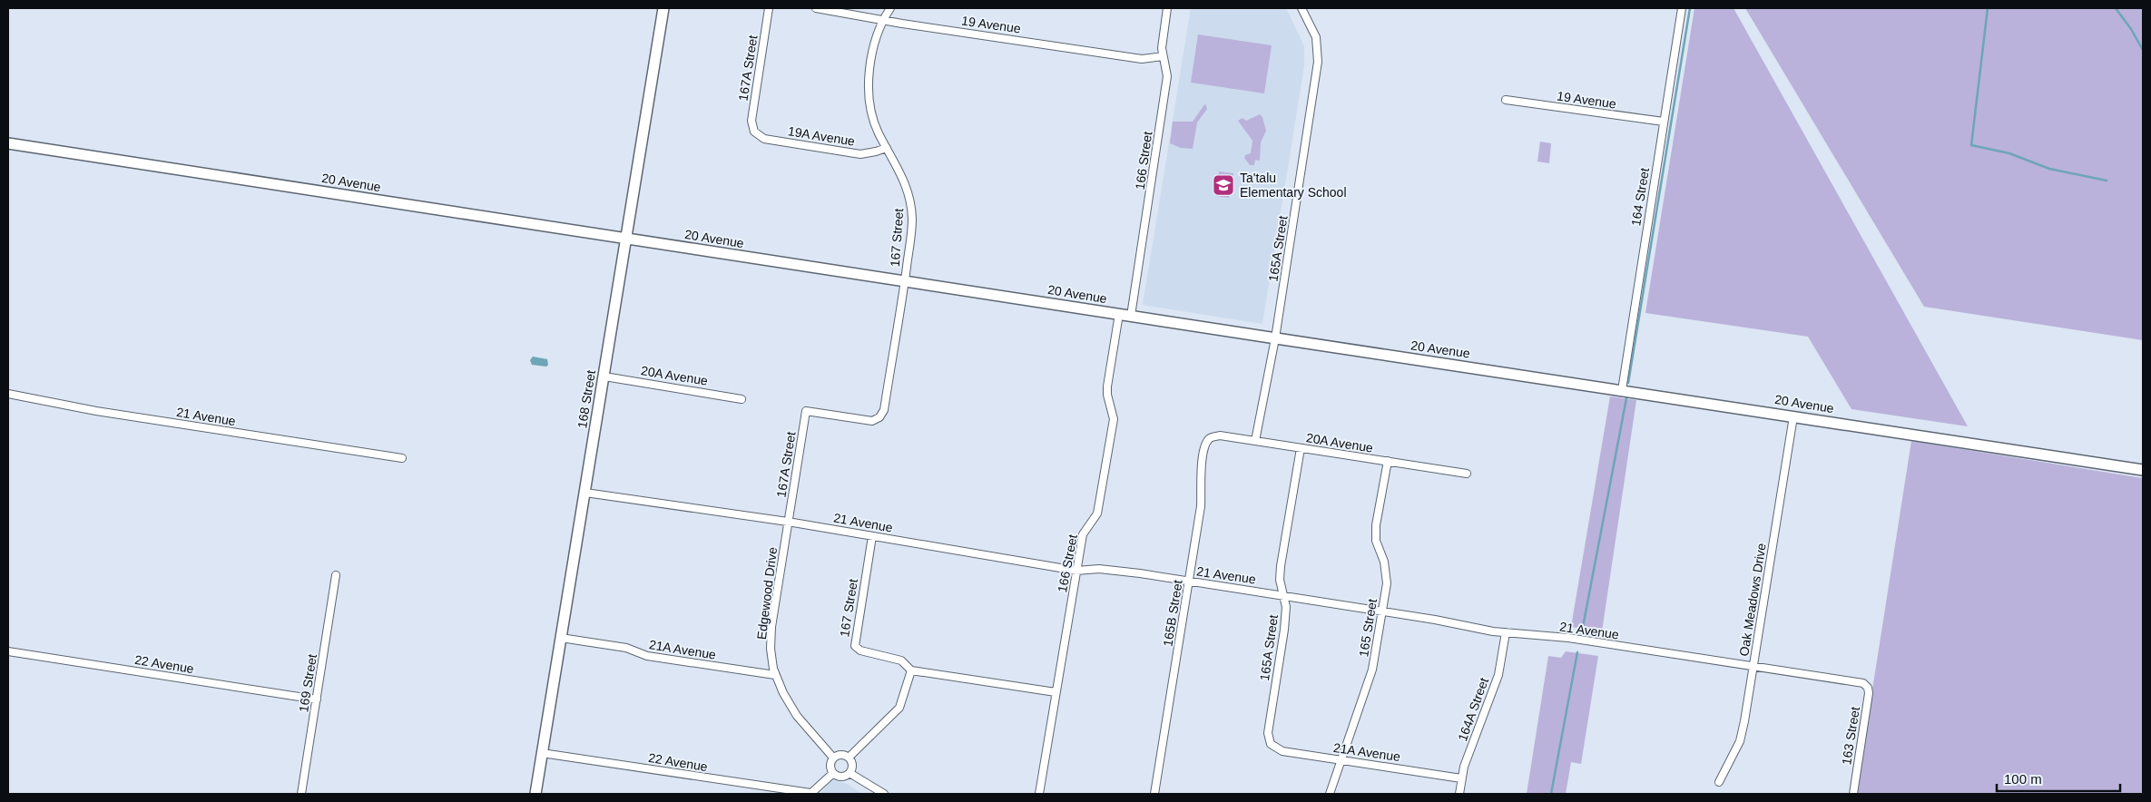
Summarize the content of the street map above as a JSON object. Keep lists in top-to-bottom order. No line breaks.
{"streets":{"street":["19 Avenue","167A Street","19A Avenue","166 Street","20 Avenue","164 Street","167 Street","165A Street","20A Avenue","168 Street","21 Avenue","Edgewood Drive","Oak Meadows Drive","165B Street","165 Street","21A Avenue","22 Avenue","169 Street","164A Street","163 Street"]},"crossings":[["19 Avenue","166 Street"],["19 Avenue","164 Street"],["19 Avenue","167 Street"],["167A Street","19A Avenue"],["167A Street","167 Street"],["167A Street","21 Avenue"],["167A Street","Edgewood Drive"],["19A Avenue","167 Street"],["166 Street","20 Avenue"],["166 Street","21 Avenue"],["20 Avenue","164 Street"],["20 Avenue","167 Street"],["20 Avenue","165A Street"],["20 Avenue","168 Street"],["20 Avenue","Oak Meadows Drive"],["167 Street","21 Avenue"],["165A Street","20A Avenue"],["165A Street","21 Avenue"],["165A Street","21A Avenue"],["20A Avenue","168 Street"],["20A Avenue","165B Street"],["20A Avenue","165 Street"],["168 Street","21 Avenue"],["168 Street","21A Avenue"],["168 Street","22 Avenue"],["21 Avenue","Edgewood Drive"],["21 Avenue","Oak Meadows Drive"],["21 Avenue","165B Street"],["21 Avenue","165 Street"],["21 Avenue","164A Street"],["21 Avenue","163 Street"],["Edgewood Drive","21A Avenue"],["165 Street","21A Avenue"],["21A Avenue","164A Street"],["22 Avenue","169 Street"]],"places":{"school or university":["Ta'talu Elementary School"]},"scale_bar":"100 m"}
